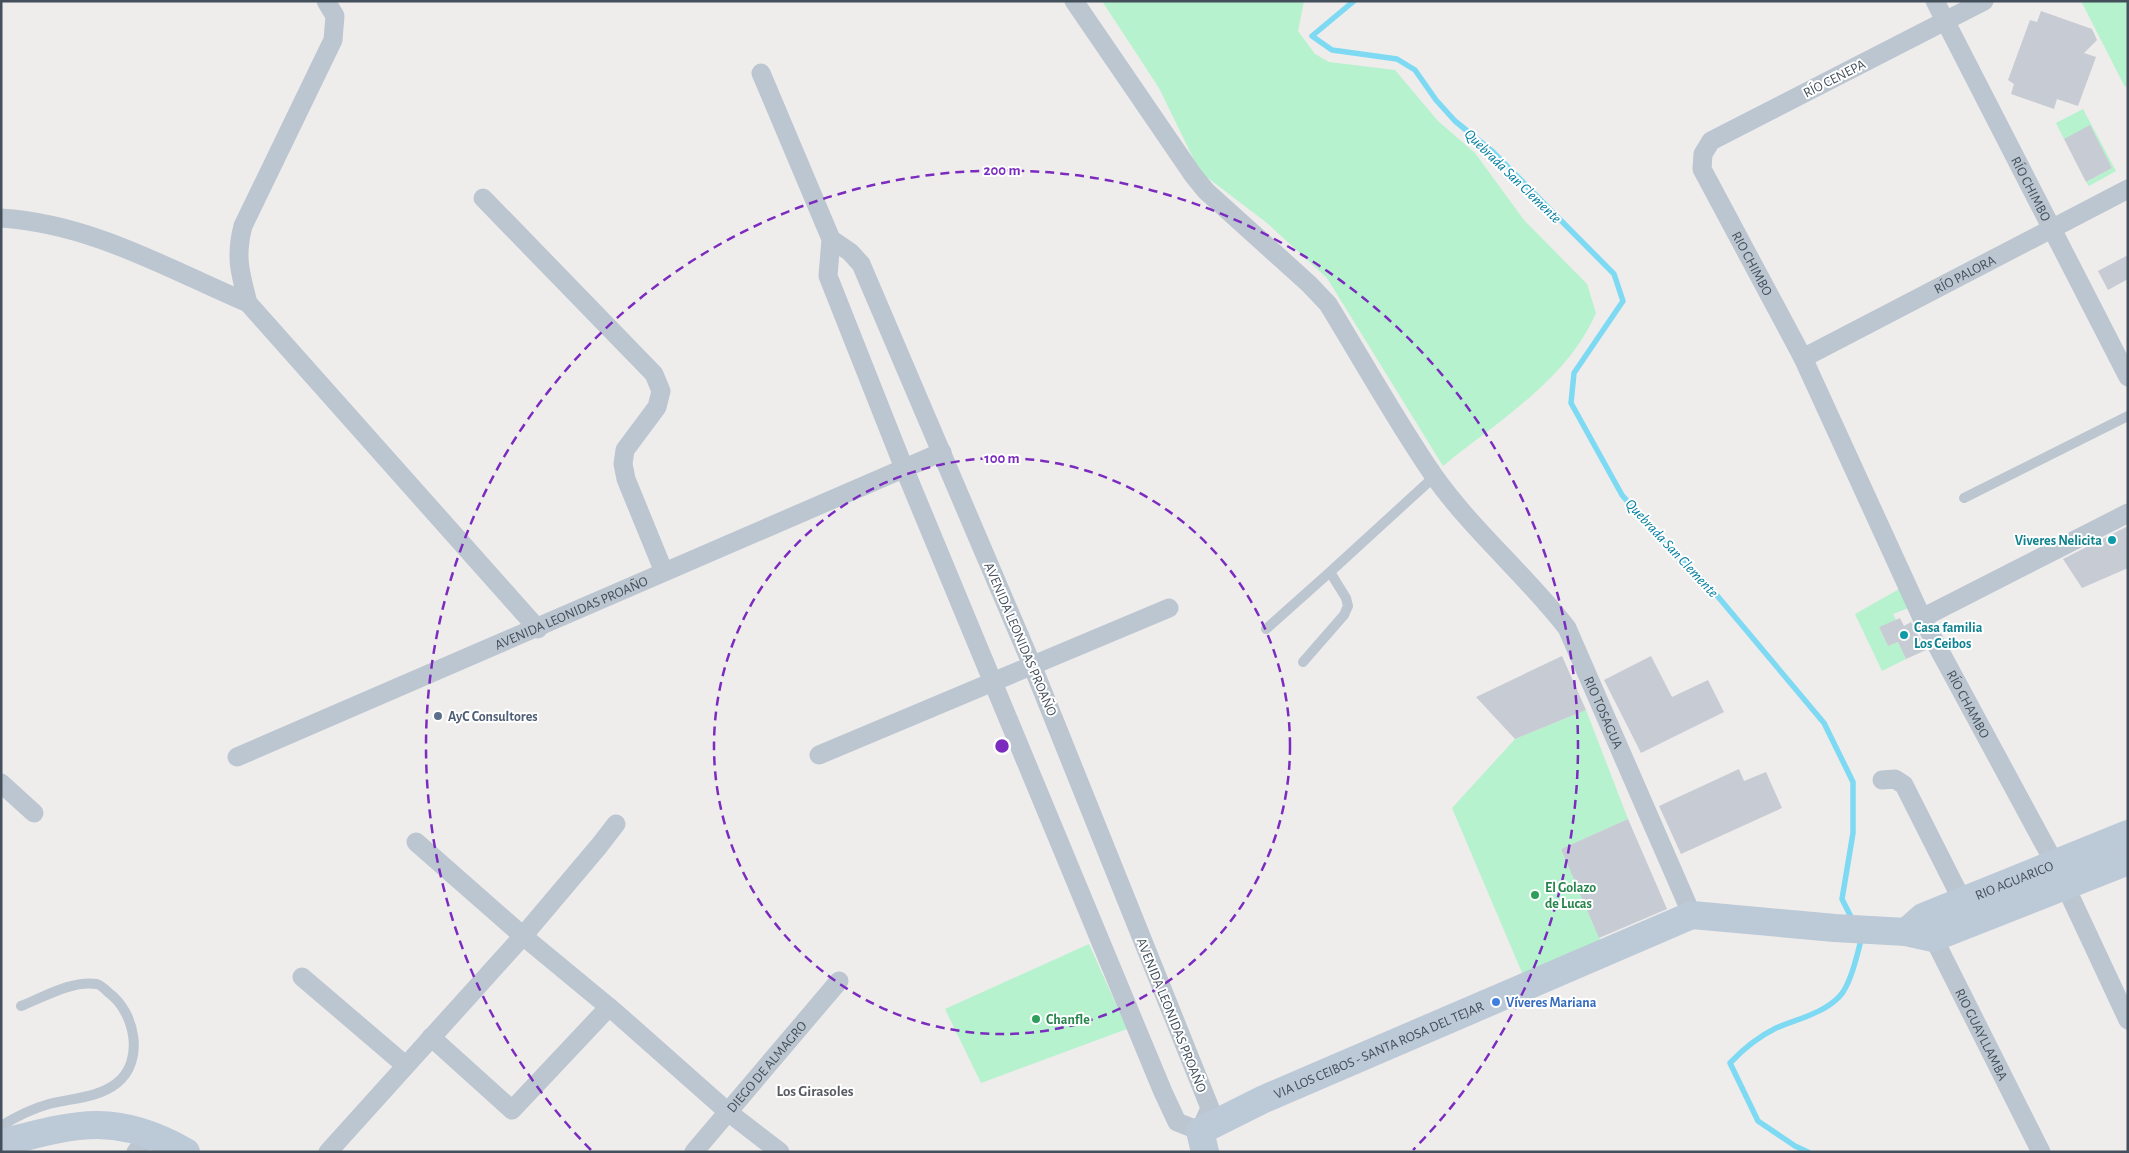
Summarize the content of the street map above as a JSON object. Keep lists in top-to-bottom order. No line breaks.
{"streets":{"main road":["RIO AGUARICO","VIA LOS CEIBOS - SANTA ROSA DEL TEJAR"],"street":["RÍO CENEPA","RÍO CHIMBO","RIO CHIMBO","RÍO PALORA","AVENIDA LEONIDAS PROAÑO","RÍO CHAMBO","RIO TOSAGUA","RIO GUAYLLAMBA","DIEGO DE ALMAGRO"]},"crossings":[["RÍO CENEPA","RÍO CHIMBO"],["RÍO CENEPA","RIO CHIMBO"],["RÍO CHIMBO","RÍO PALORA"],["RIO CHIMBO","RÍO PALORA"],["RIO CHIMBO","RÍO CHAMBO"],["RÍO PALORA","RÍO CHAMBO"],["AVENIDA LEONIDAS PROAÑO","VIA LOS CEIBOS - SANTA ROSA DEL TEJAR"],["RÍO CHAMBO","RIO AGUARICO"],["RIO TOSAGUA","VIA LOS CEIBOS - SANTA ROSA DEL TEJAR"],["RIO AGUARICO","RIO GUAYLLAMBA"],["RIO AGUARICO","VIA LOS CEIBOS - SANTA ROSA DEL TEJAR"],["RIO GUAYLLAMBA","VIA LOS CEIBOS - SANTA ROSA DEL TEJAR"]],"districts":["Los Girasoles"],"water":["Quebrada San Clemente"],"places":["Viveres Nelicita","Casa familia Los Ceibos","AyC Consultores","El Golazo de Lucas","Víveres Mariana","Chanfle"],"rings":["200 m","100 m"]}
